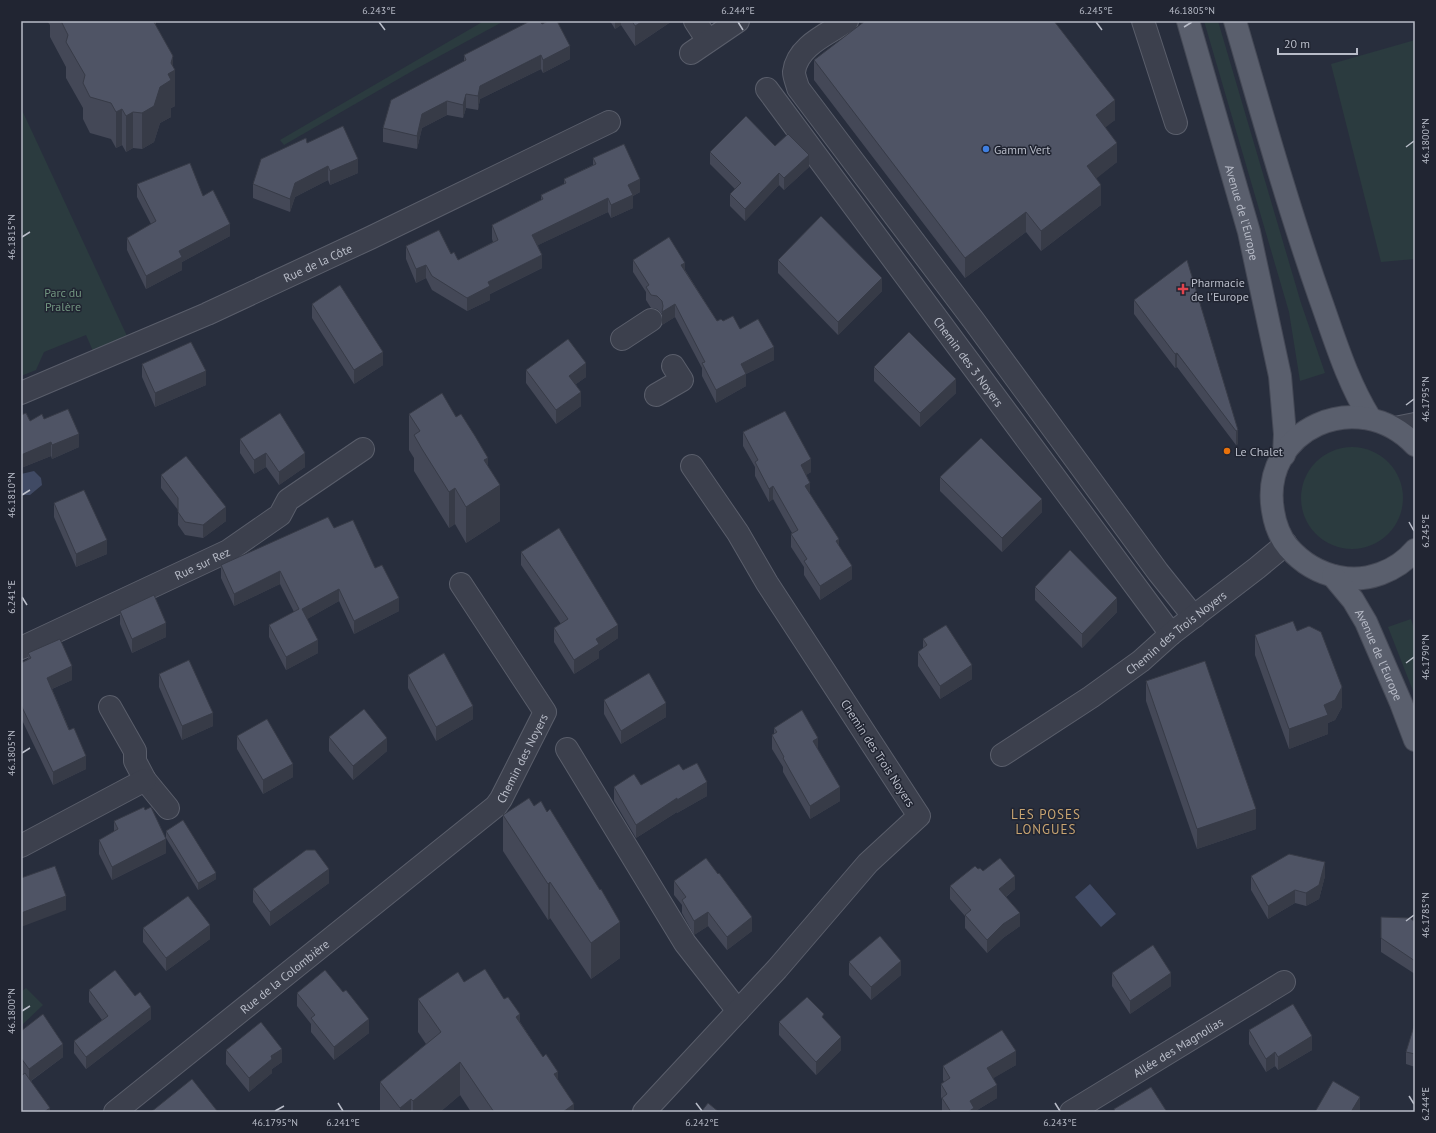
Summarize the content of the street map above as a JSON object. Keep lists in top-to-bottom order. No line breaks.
{"streets":{"main road":["Avenue de l'Europe"],"street":["Rue de la Côte","Chemin des 3 Noyers","Rue sur Rez","Chemin des Trois Noyers","Chemin des Noyers","Rue de la Colombière","Allée des Magnolias"]},"crossings":[["Chemin des 3 Noyers","Chemin des Trois Noyers"],["Chemin des Noyers","Rue de la Colombière"]],"districts":["LES POSES LONGUES"],"parks":["Parc du Pralère"],"places":{"other":["Gamm Vert","Le Chalet"],"health":["Pharmacie de l'Europe"]},"scale_bar":"20 m","coordinates":["6.243°E","6.244°E","6.245°E","46.1805°N","46.1800°N","46.1815°N","46.1795°N","46.1810°N","6.241°E","46.1790°N","46.1785°N","6.242°E"]}
